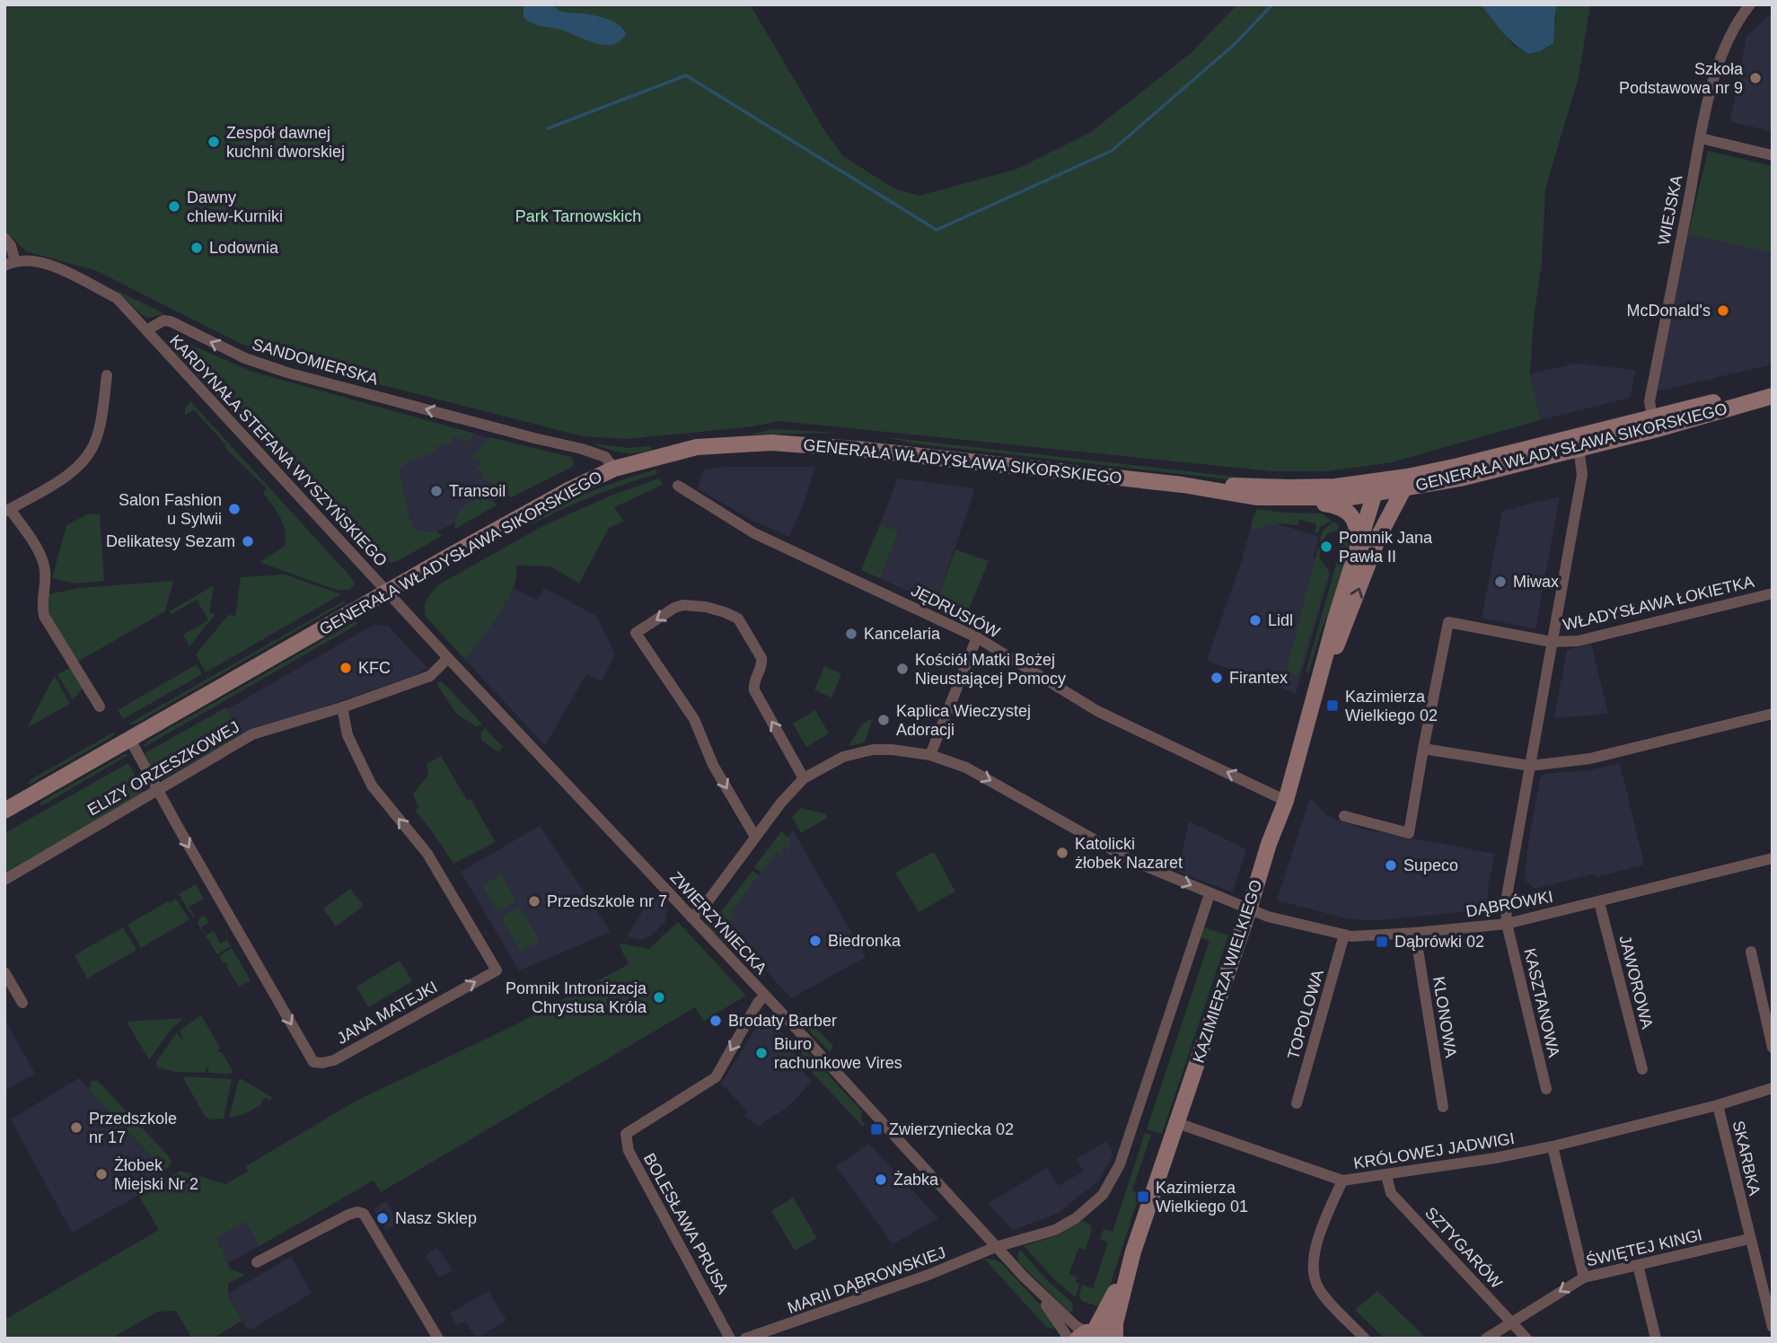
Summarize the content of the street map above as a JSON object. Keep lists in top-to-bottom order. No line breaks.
{"streets":{"street":["WIEJSKA","SANDOMIERSKA","GENERAŁA WŁADYSŁAWA SIKORSKIEGO","KARDYNAŁA STEFANA WYSZYŃSKIEGO","WŁADYSŁAWA ŁOKIETKA","JĘDRUSIÓW","ELIZY ORZESZKOWEJ","DĄBRÓWKI","ZWIERZYNIECKA","KAZIMIERZA WIELKIEGO","JAWOROWA","KASZTANOWA","JANA MATEJKI","TOPOLOWA","KLONOWA","KRÓLOWEJ JADWIGI","SKARBKA","BOLESŁAWA PRUSA","SZTYGARÓW","ŚWIĘTEJ KINGI","MARII DĄBROWSKIEJ"]},"crossings":[["WIEJSKA","GENERAŁA WŁADYSŁAWA SIKORSKIEGO"],["SANDOMIERSKA","GENERAŁA WŁADYSŁAWA SIKORSKIEGO"],["SANDOMIERSKA","KARDYNAŁA STEFANA WYSZYŃSKIEGO"],["GENERAŁA WŁADYSŁAWA SIKORSKIEGO","KARDYNAŁA STEFANA WYSZYŃSKIEGO"],["GENERAŁA WŁADYSŁAWA SIKORSKIEGO","ZWIERZYNIECKA"],["GENERAŁA WŁADYSŁAWA SIKORSKIEGO","KAZIMIERZA WIELKIEGO"],["GENERAŁA WŁADYSŁAWA SIKORSKIEGO","KASZTANOWA"],["GENERAŁA WŁADYSŁAWA SIKORSKIEGO","JANA MATEJKI"],["KARDYNAŁA STEFANA WYSZYŃSKIEGO","ZWIERZYNIECKA"],["WŁADYSŁAWA ŁOKIETKA","KASZTANOWA"],["JĘDRUSIÓW","KAZIMIERZA WIELKIEGO"],["ELIZY ORZESZKOWEJ","ZWIERZYNIECKA"],["ELIZY ORZESZKOWEJ","JANA MATEJKI"],["DĄBRÓWKI","ZWIERZYNIECKA"],["DĄBRÓWKI","KAZIMIERZA WIELKIEGO"],["DĄBRÓWKI","JAWOROWA"],["DĄBRÓWKI","KASZTANOWA"],["DĄBRÓWKI","TOPOLOWA"],["DĄBRÓWKI","KLONOWA"],["DĄBRÓWKI","MARII DĄBROWSKIEJ"],["ZWIERZYNIECKA","BOLESŁAWA PRUSA"],["ZWIERZYNIECKA","MARII DĄBROWSKIEJ"],["KAZIMIERZA WIELKIEGO","KRÓLOWEJ JADWIGI"],["KRÓLOWEJ JADWIGI","SKARBKA"],["KRÓLOWEJ JADWIGI","SZTYGARÓW"],["SKARBKA","ŚWIĘTEJ KINGI"],["SZTYGARÓW","ŚWIĘTEJ KINGI"]],"one_way":["SANDOMIERSKA","JĘDRUSIÓW"],"parks":["Park Tarnowskich"],"places":{"other":["Szkoła Podstawowa nr 9","Zespół dawnej kuchni dworskiej","Dawny chlew-Kurniki","Lodownia","McDonald's","Transoil","Salon Fashion u Sylwii","Delikatesy Sezam","Pomnik Jana Pawła II","Miwax","Lidl","Kancelaria","KFC","Kościół Matki Bożej Nieustającej Pomocy","Firantex","Kaplica Wieczystej Adoracji","Katolicki żłobek Nazaret","Supeco","Przedszkole nr 7","Biedronka","Pomnik Intronizacja Chrystusa Króla","Brodaty Barber","Biuro rachunkowe Vires","Przedszkole nr 17","Żłobek Miejski Nr 2","Żabka","Nasz Sklep"],"transit":["Kazimierza Wielkiego 02","Dąbrówki 02","Zwierzyniecka 02","Kazimierza Wielkiego 01"]}}
